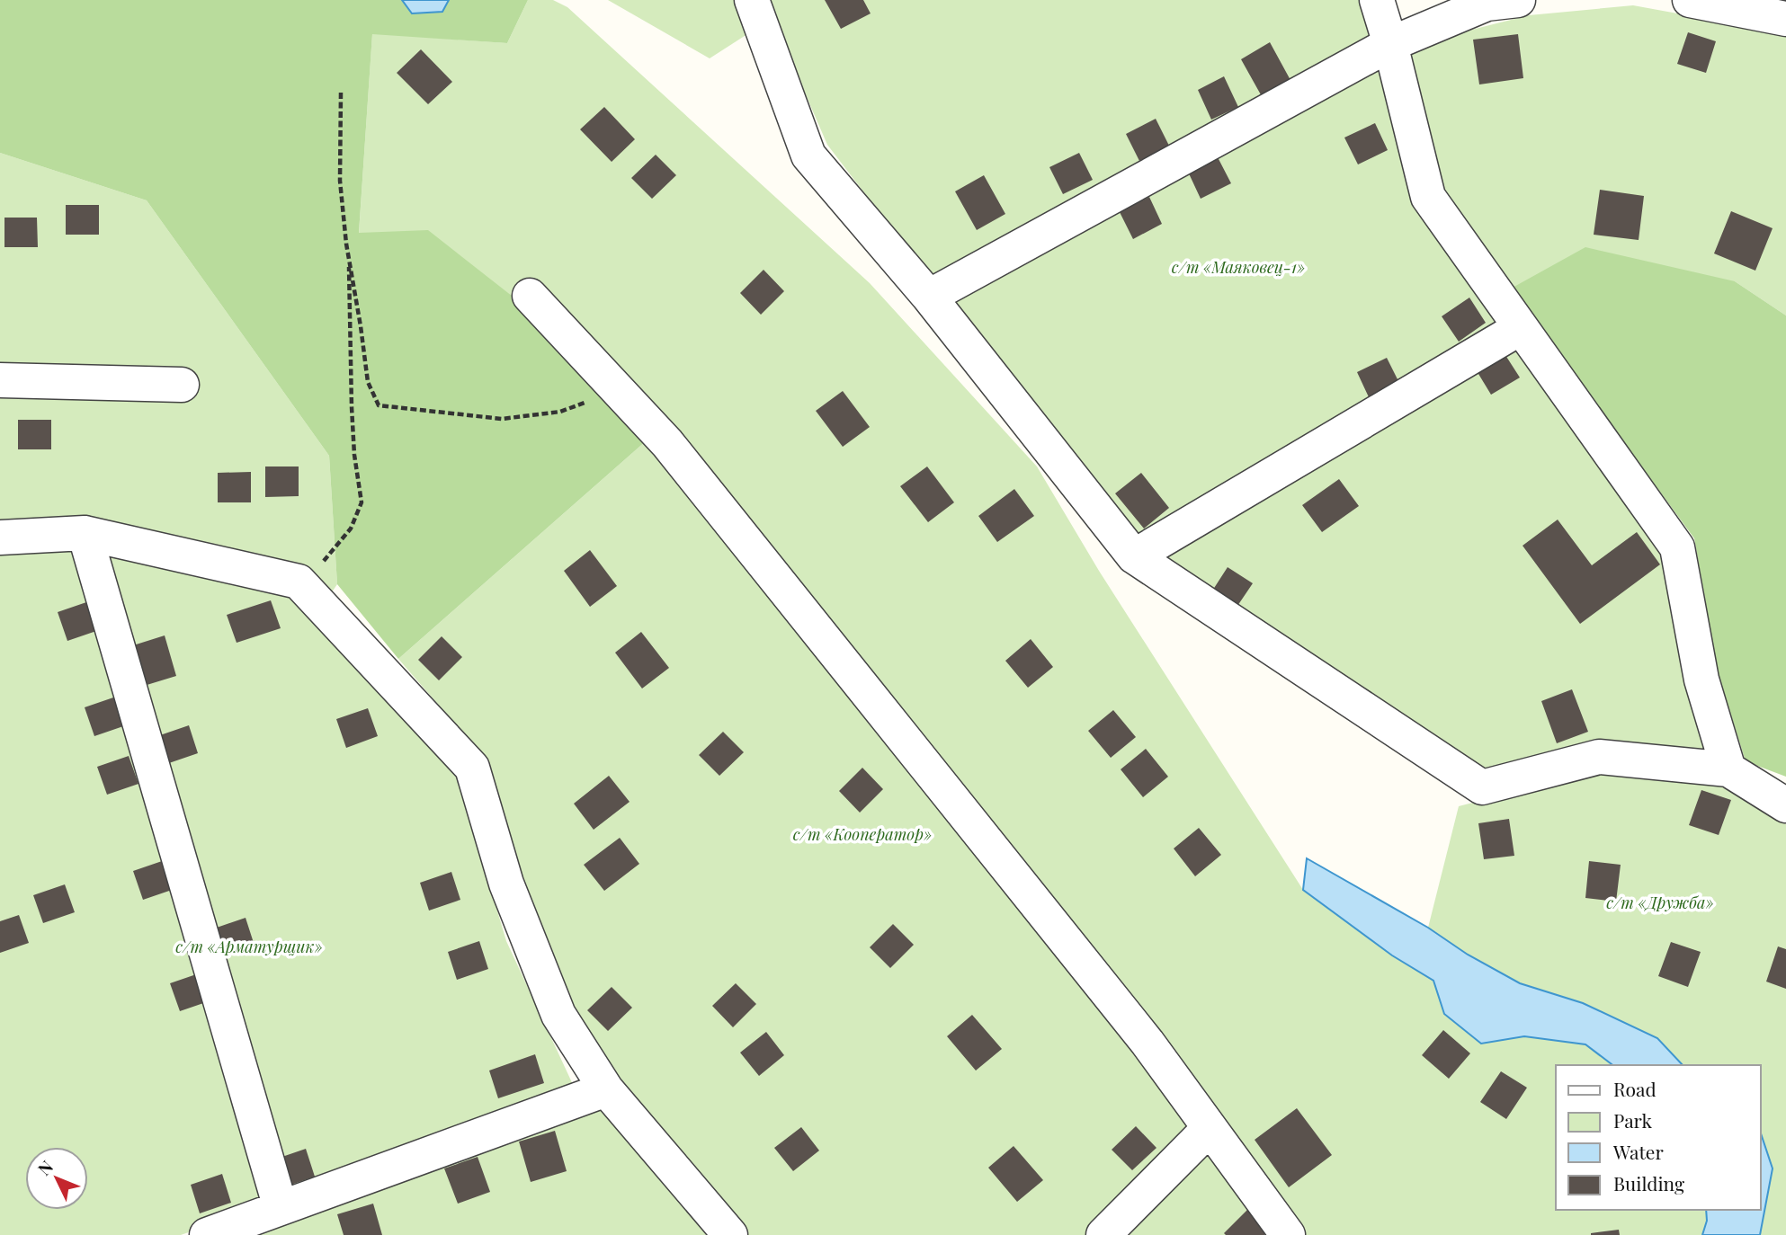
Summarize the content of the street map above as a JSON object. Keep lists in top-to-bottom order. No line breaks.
{"parks":["с/т «Маяковец-1»","с/т «Кооператор»","с/т «Дружба»","с/т «Арматурщик»"],"legend":["Road","Park","Water","Building"],"north":"top left"}
